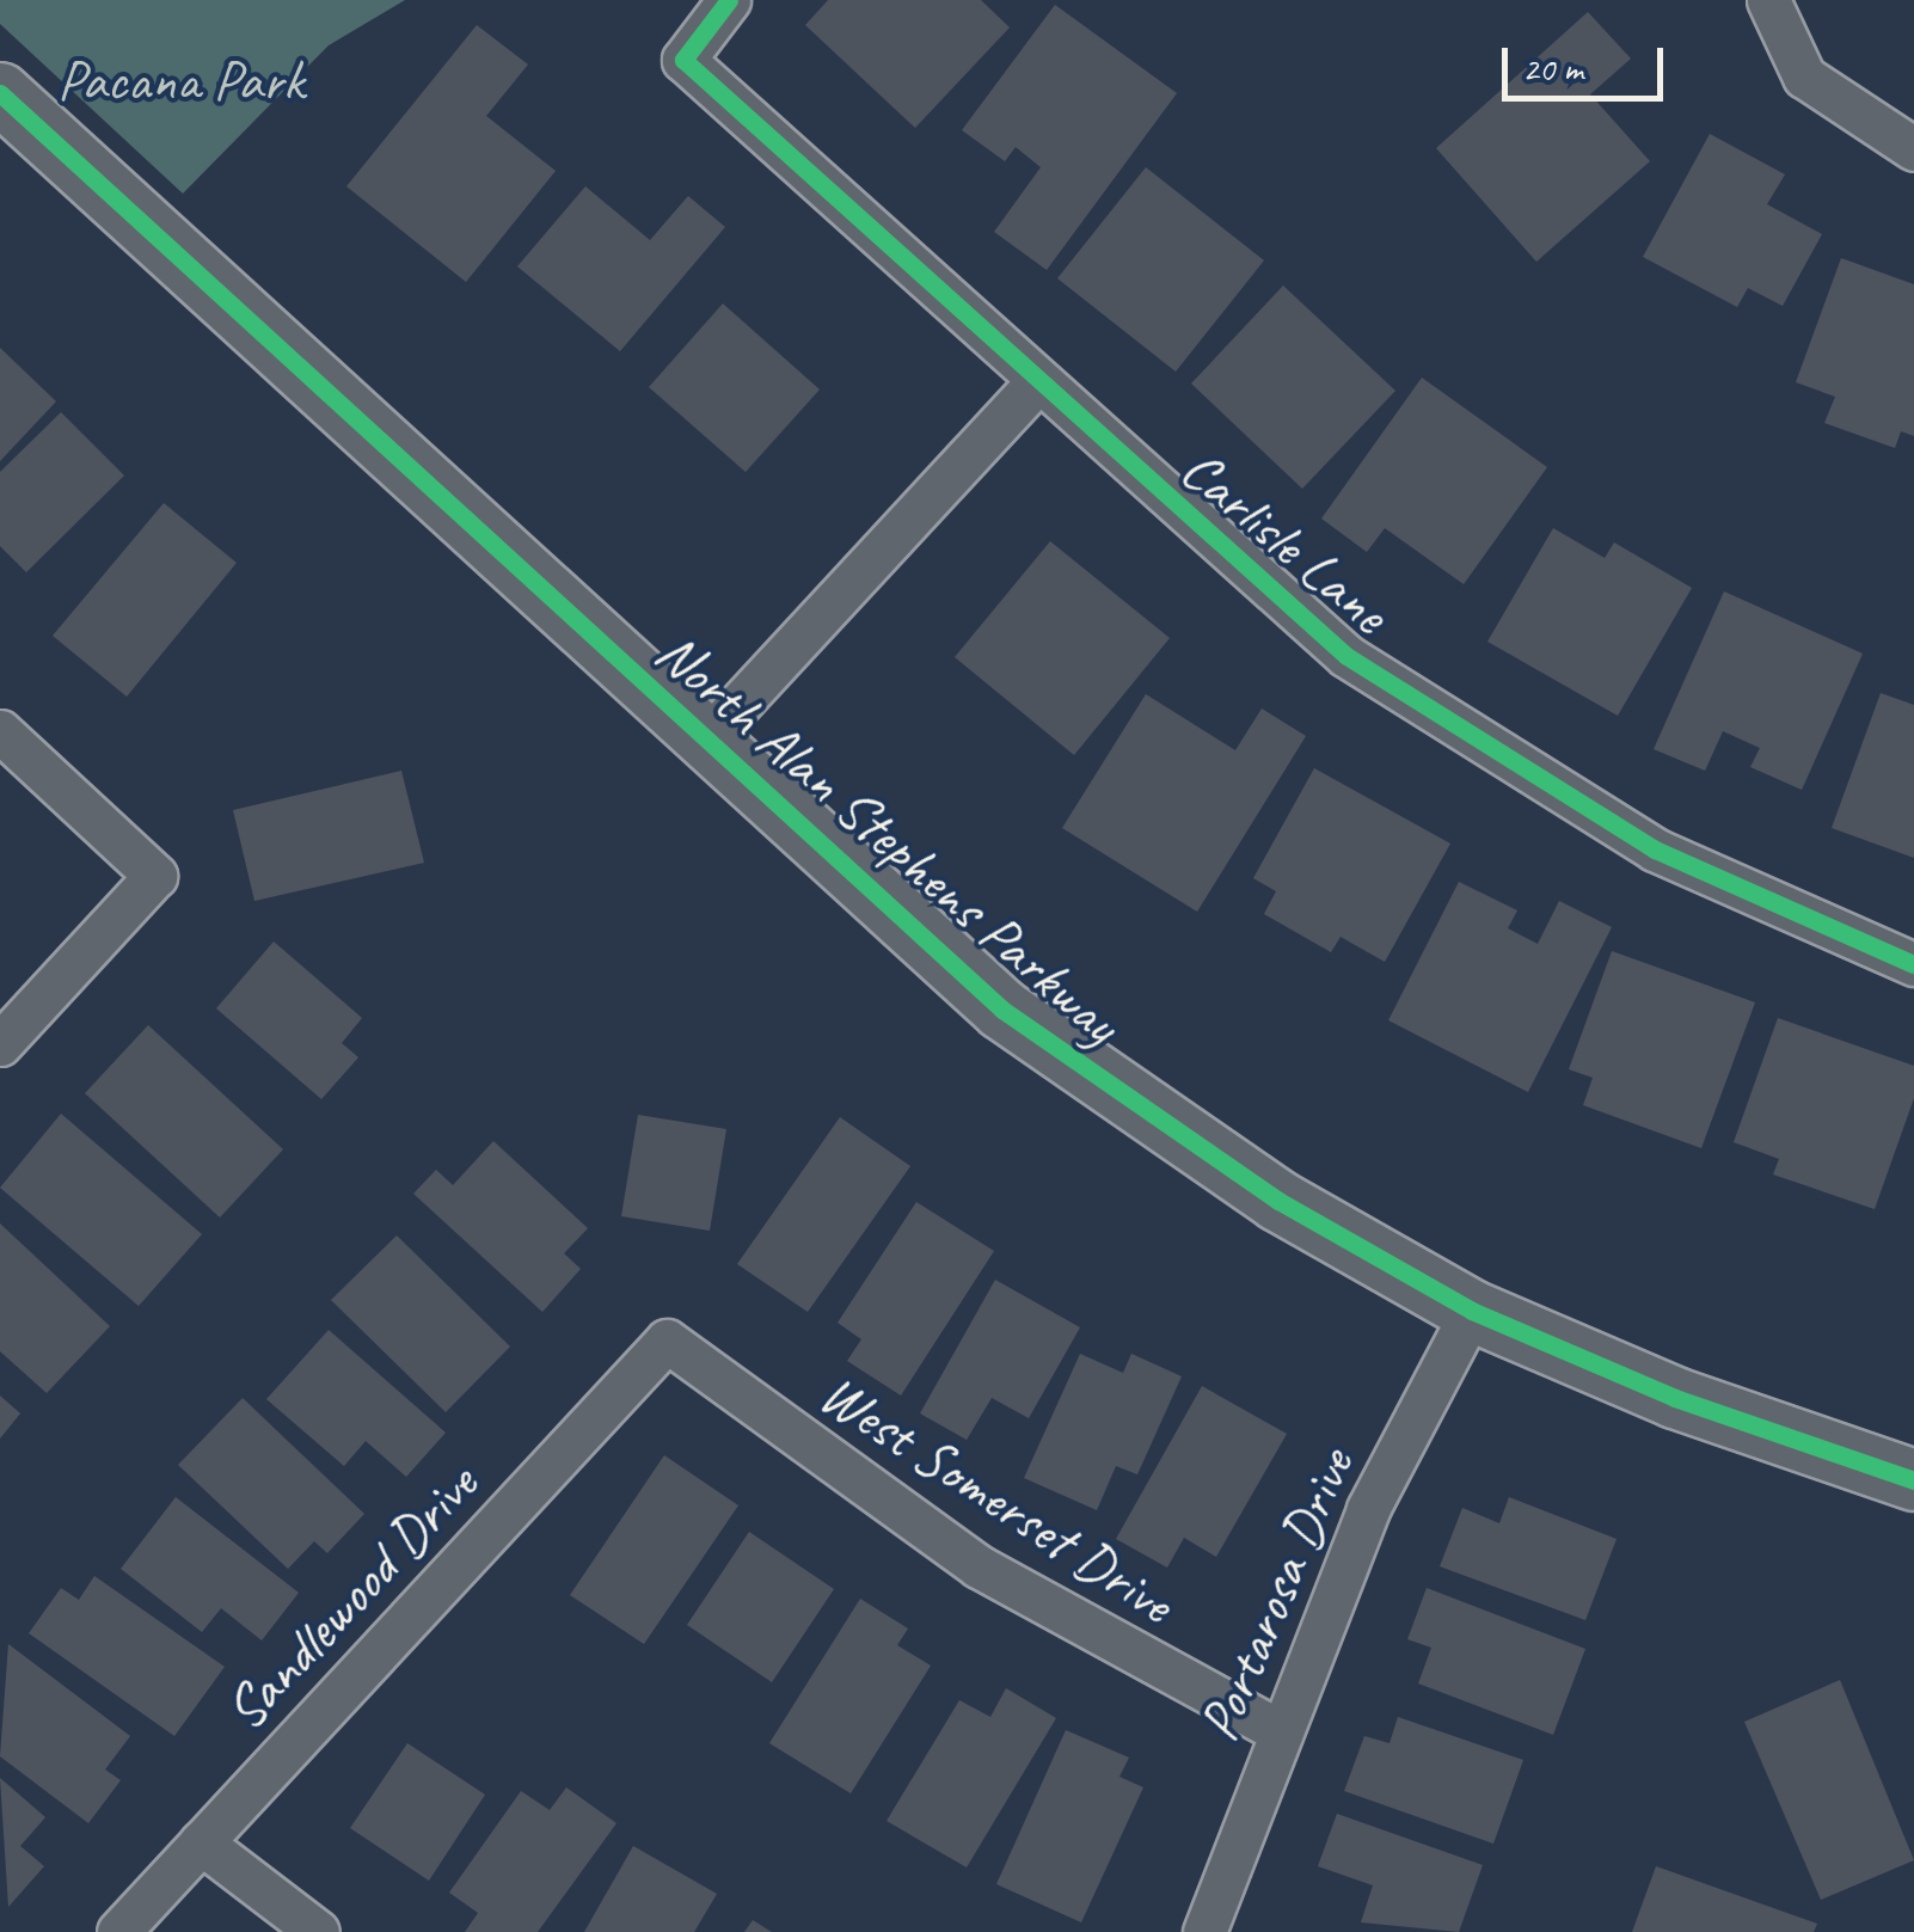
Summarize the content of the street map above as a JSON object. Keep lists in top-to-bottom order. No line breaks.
{"streets":{"street":["Carlisle Lane","North Alan Stephens Parkway","West Somerset Drive","Portarosa Drive","Sandlewood Drive"]},"crossings":[["North Alan Stephens Parkway","Portarosa Drive"],["West Somerset Drive","Portarosa Drive"],["West Somerset Drive","Sandlewood Drive"]],"parks":["Pacana Park"],"scale_bar":"20 m"}
